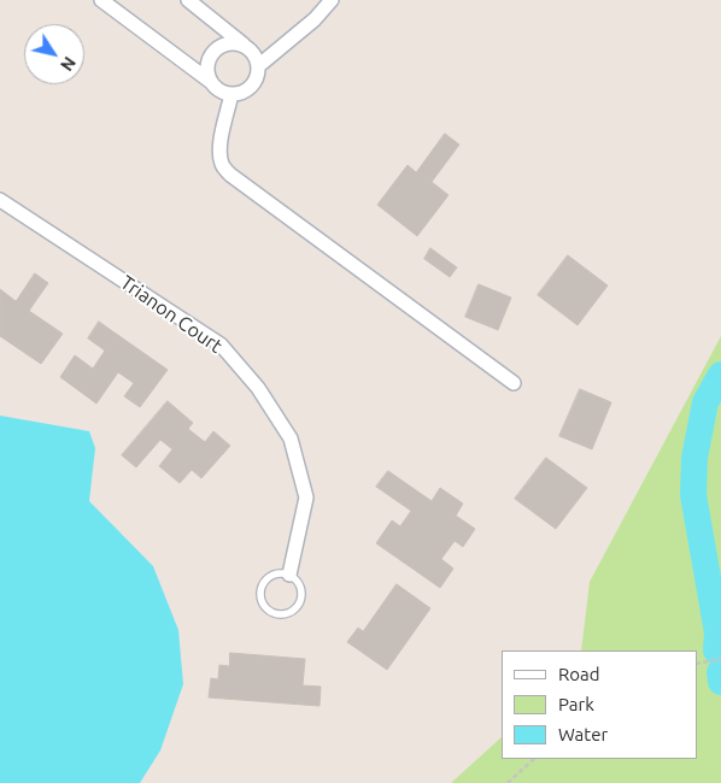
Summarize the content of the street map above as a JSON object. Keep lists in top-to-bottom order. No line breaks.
{"streets":{"street":["Trianon Court"]},"legend":["Road","Park","Water"],"north":"bottom right"}
